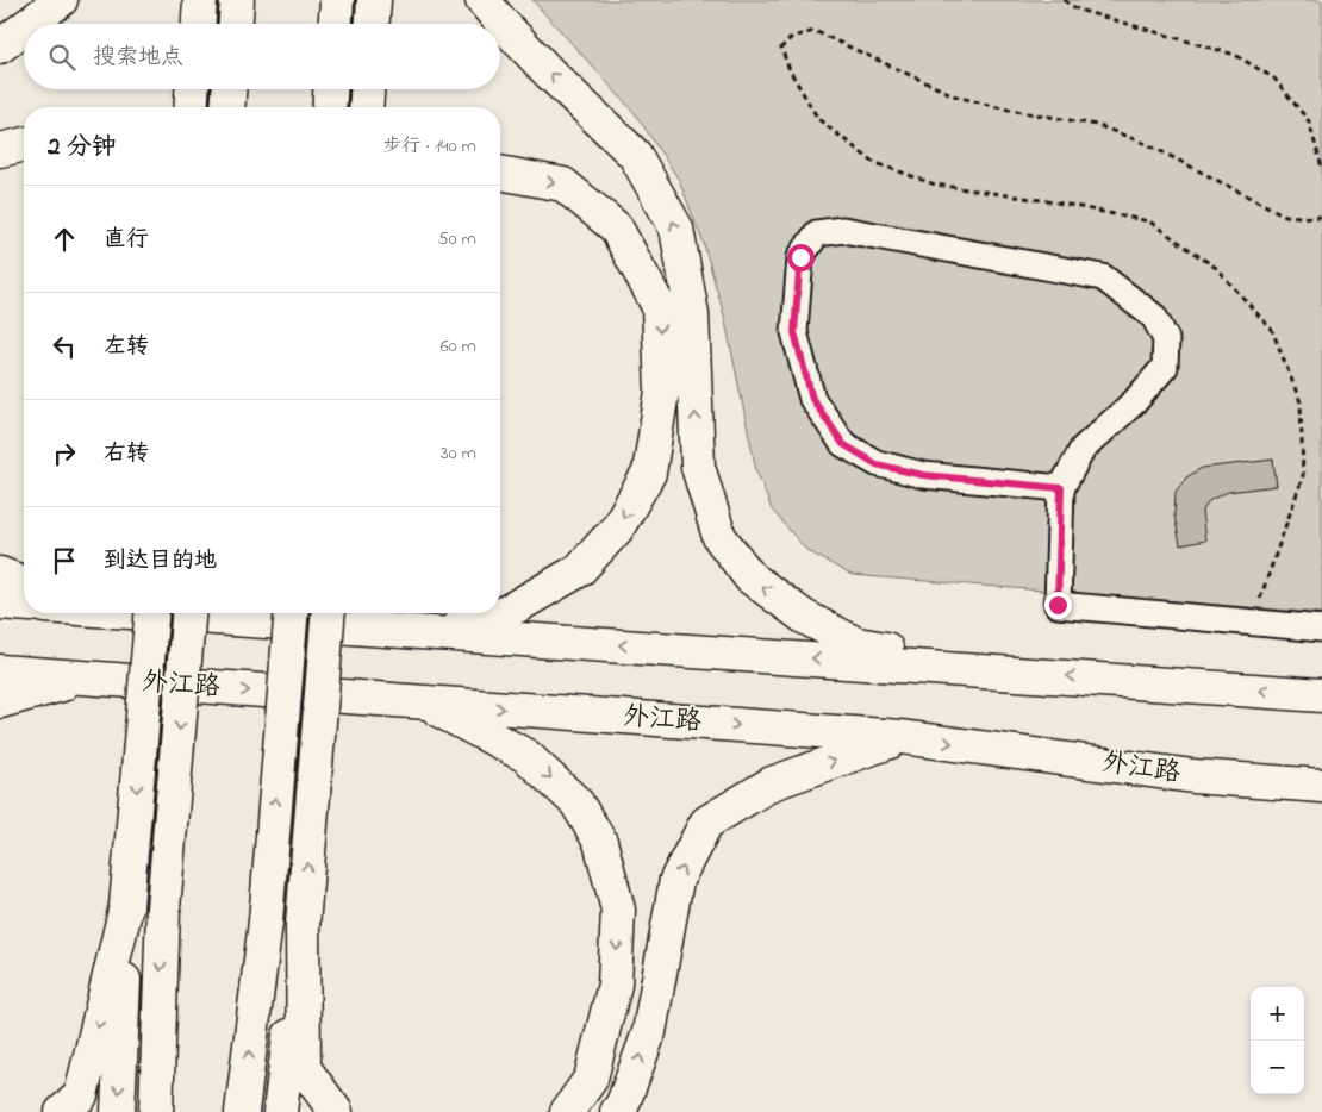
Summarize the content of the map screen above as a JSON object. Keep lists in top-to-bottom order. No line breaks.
{"streets":{"main road":["外江路"]},"page":{"search":"搜索地点","heading":["2 分钟","步行 · 140 m"],"list":[["直行","50 m"],["左转","60 m"],["右转","30 m"],"到达目的地"],"map_buttons":["+","−"]}}
